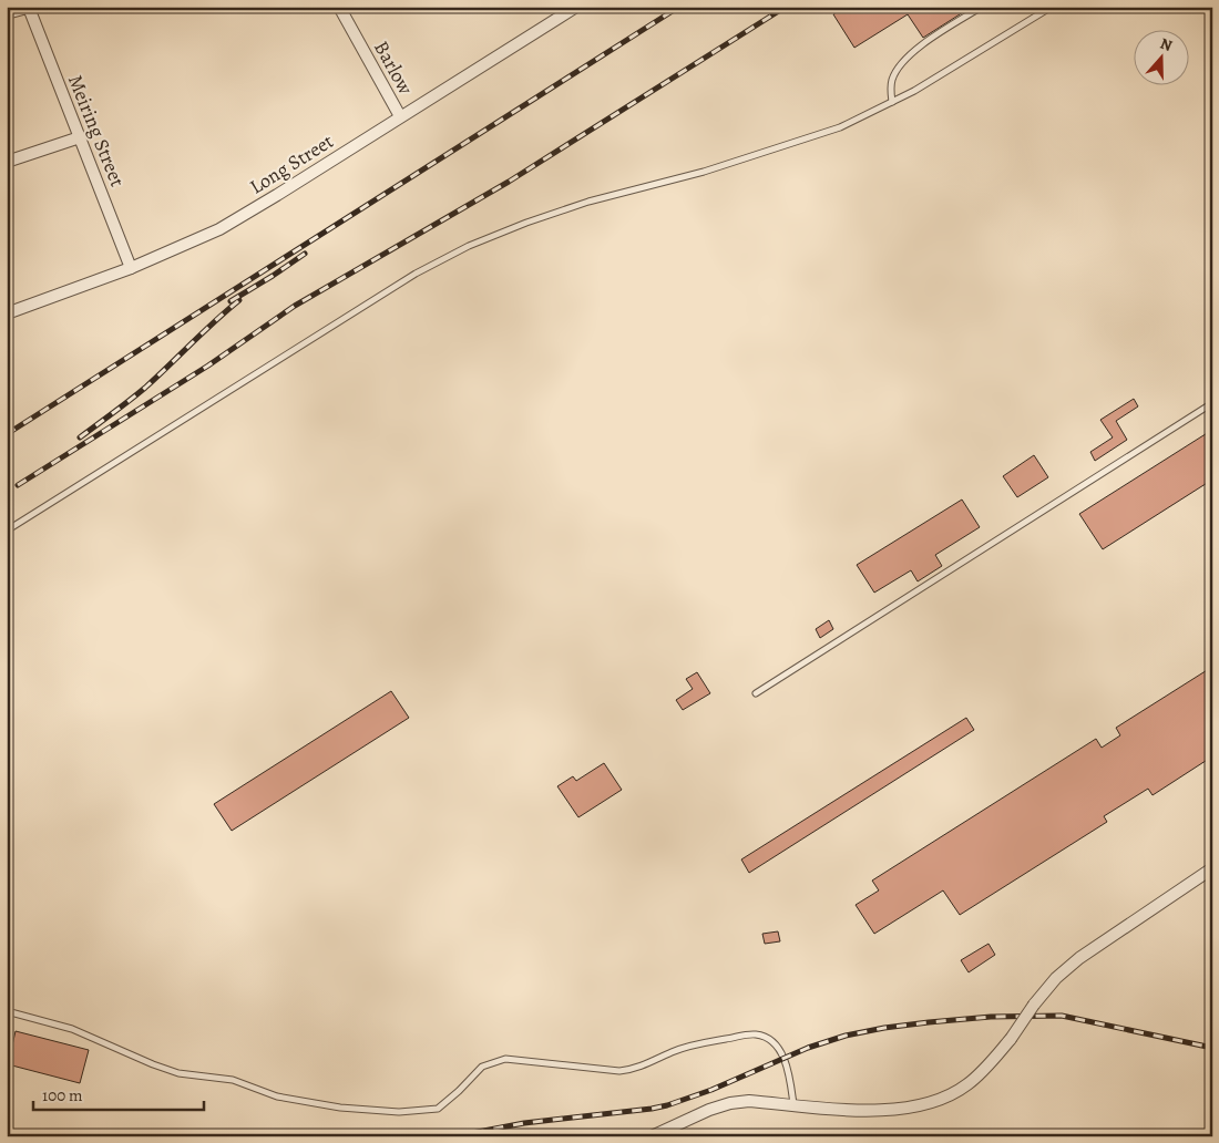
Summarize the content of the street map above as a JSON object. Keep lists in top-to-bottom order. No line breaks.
{"streets":{"street":["Barlow","Meiring Street","Long Street"]},"crossings":[["Barlow","Long Street"],["Meiring Street","Long Street"]],"scale_bar":"100 m","north":"top"}
